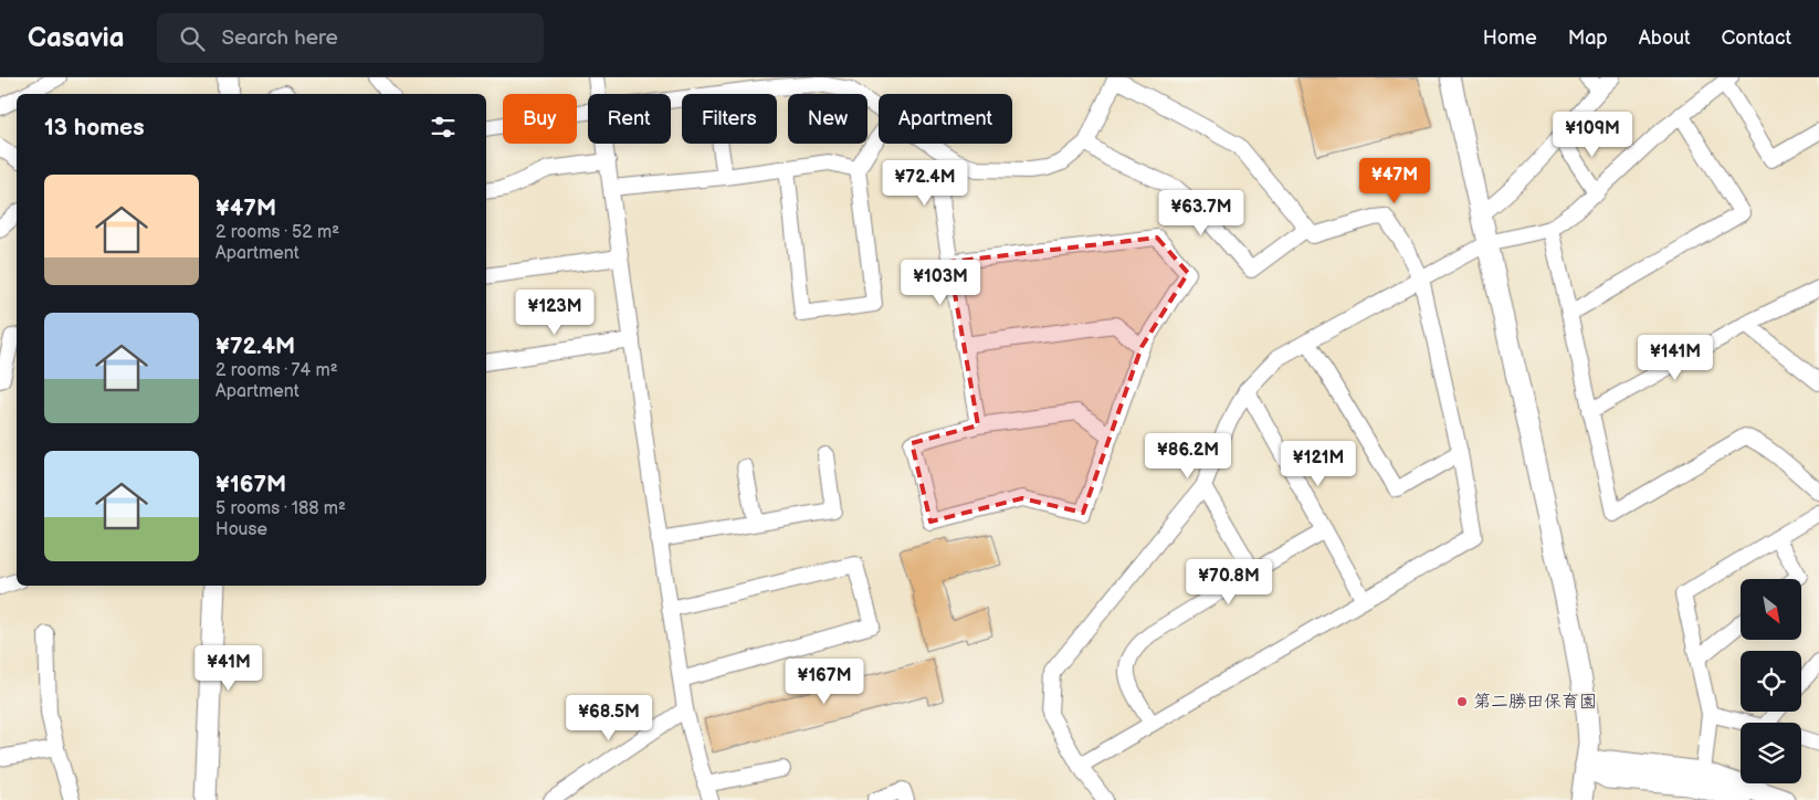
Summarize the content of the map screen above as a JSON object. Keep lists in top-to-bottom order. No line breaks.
{"places":["第二勝田保育園"],"north":"bottom right","page":{"header":"Casavia","search":"Search here","nav":["Home","Map","About","Contact"],"chip":["Buy","Rent","Filters","New","Apartment"],"heading":"13 homes","price":["¥109M","¥47M","¥72.4M","¥63.7M","¥103M","¥123M","¥141M","¥86.2M","¥121M","¥70.8M","¥41M","¥167M","¥68.5M"],"list":[{"name":"¥47M","note":"2 rooms · 52 m² · Apartment"},{"name":"¥72.4M","note":"2 rooms · 74 m² · Apartment"},{"name":"¥167M","note":"5 rooms · 188 m² · House"}]}}
